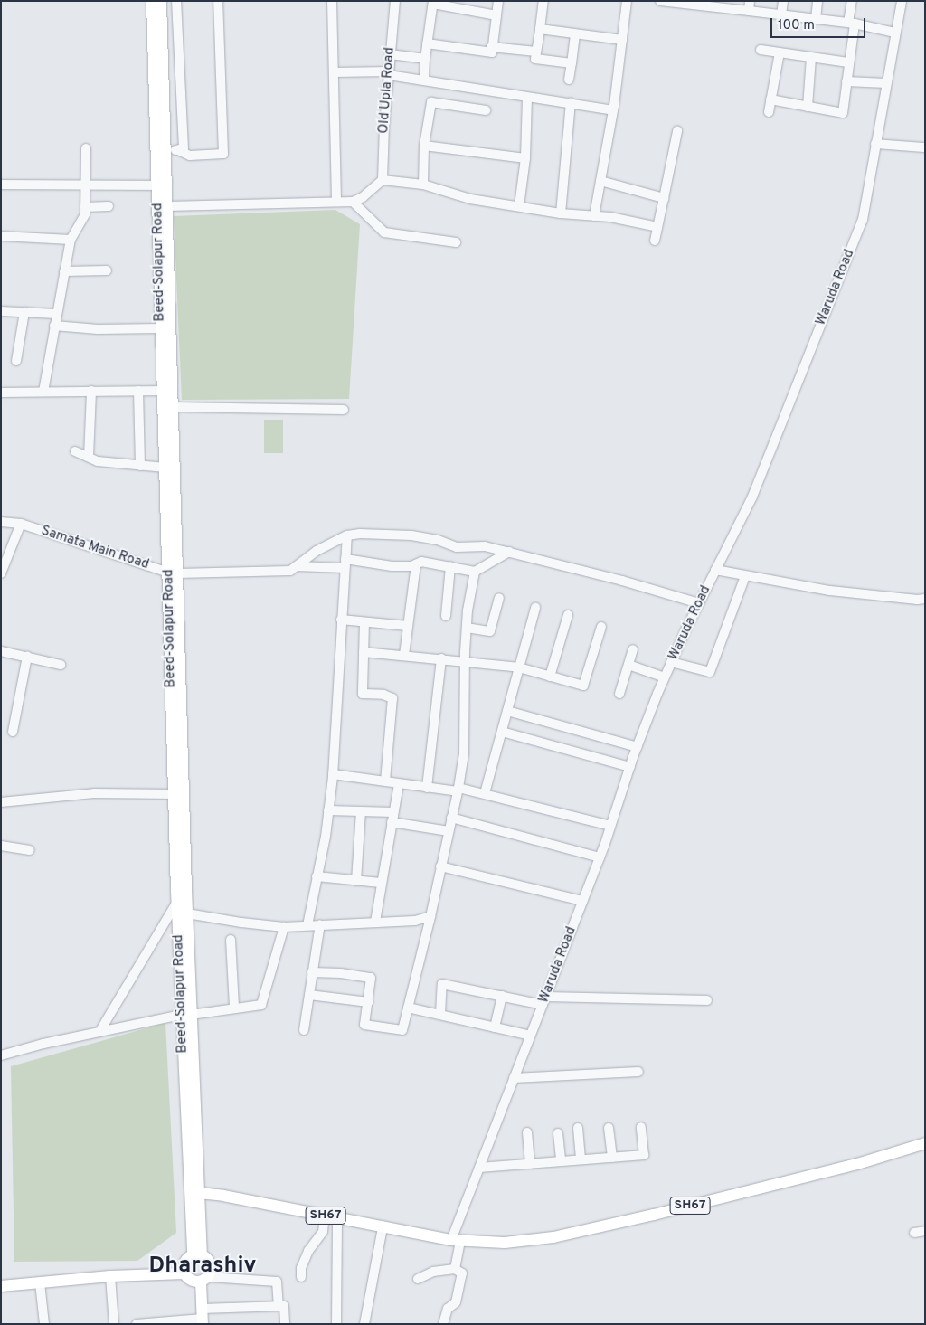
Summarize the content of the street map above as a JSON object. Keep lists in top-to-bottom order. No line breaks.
{"streets":{"main road":["Beed-Solapur Road","SH67"],"street":["Old Upla Road","Waruda Road","Samata Main Road"]},"crossings":[["Beed-Solapur Road","Samata Main Road"],["Beed-Solapur Road","SH67"],["Waruda Road","SH67"]],"districts":["Dharashiv"],"scale_bar":"100 m"}
